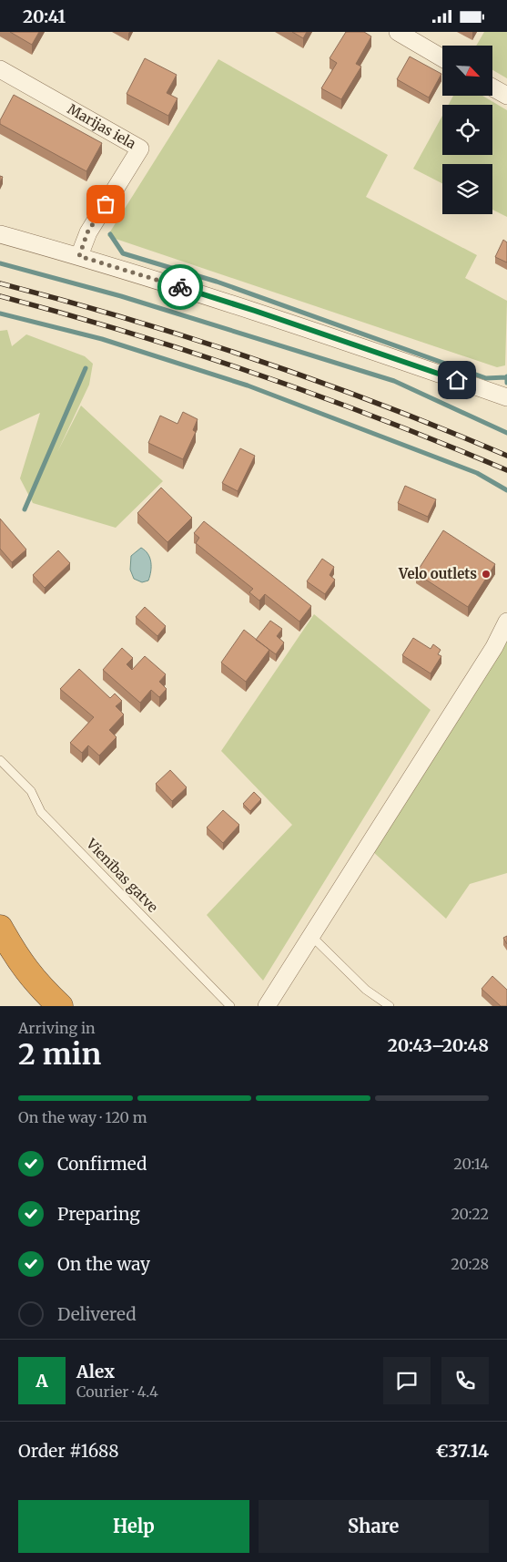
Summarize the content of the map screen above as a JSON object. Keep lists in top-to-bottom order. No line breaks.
{"streets":{"street":["Marijas iela"],"lane":["Vienības gatve"]},"places":["Velo outlets"],"north":"bottom right","page":{"status":"20:41","heading":["2 min","Arriving in","20:43–20:48"],"panel":["Alex","Courier · 4.4","Order #1688","€37.14"],"bar":"On the way · 120 m","list":[["Confirmed","20:14"],["Preparing","20:22"],["On the way","20:28"],"Delivered"],"round":"A","buttons":["Help","Share"]}}
